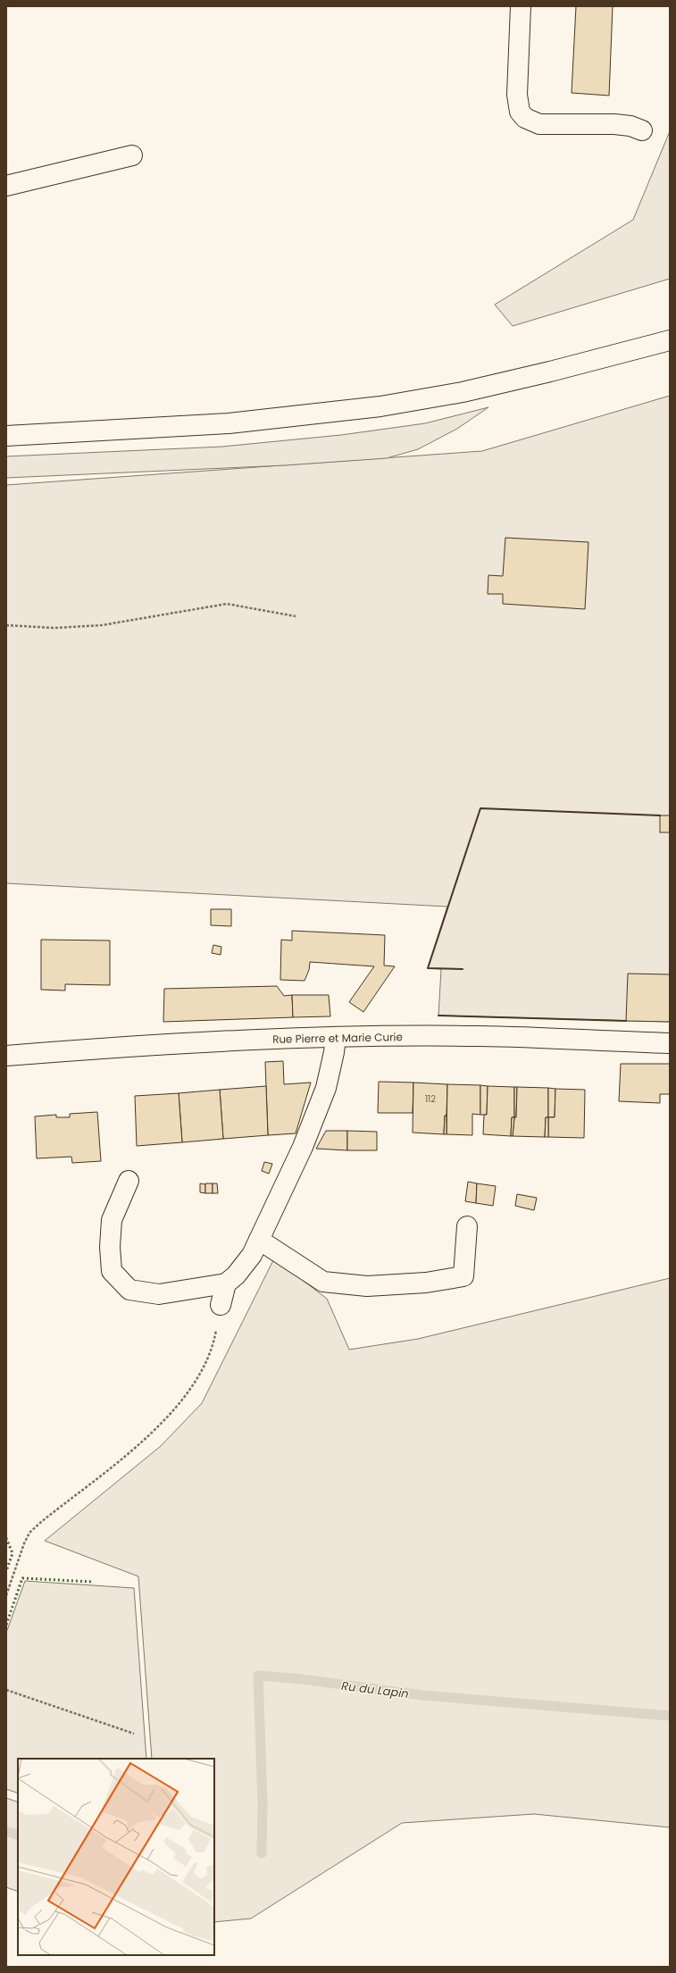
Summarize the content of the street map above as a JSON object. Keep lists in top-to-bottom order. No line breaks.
{"streets":{"street":["Rue Pierre et Marie Curie"]},"water":["Ru du Lapin"],"house_numbers":["112"]}
